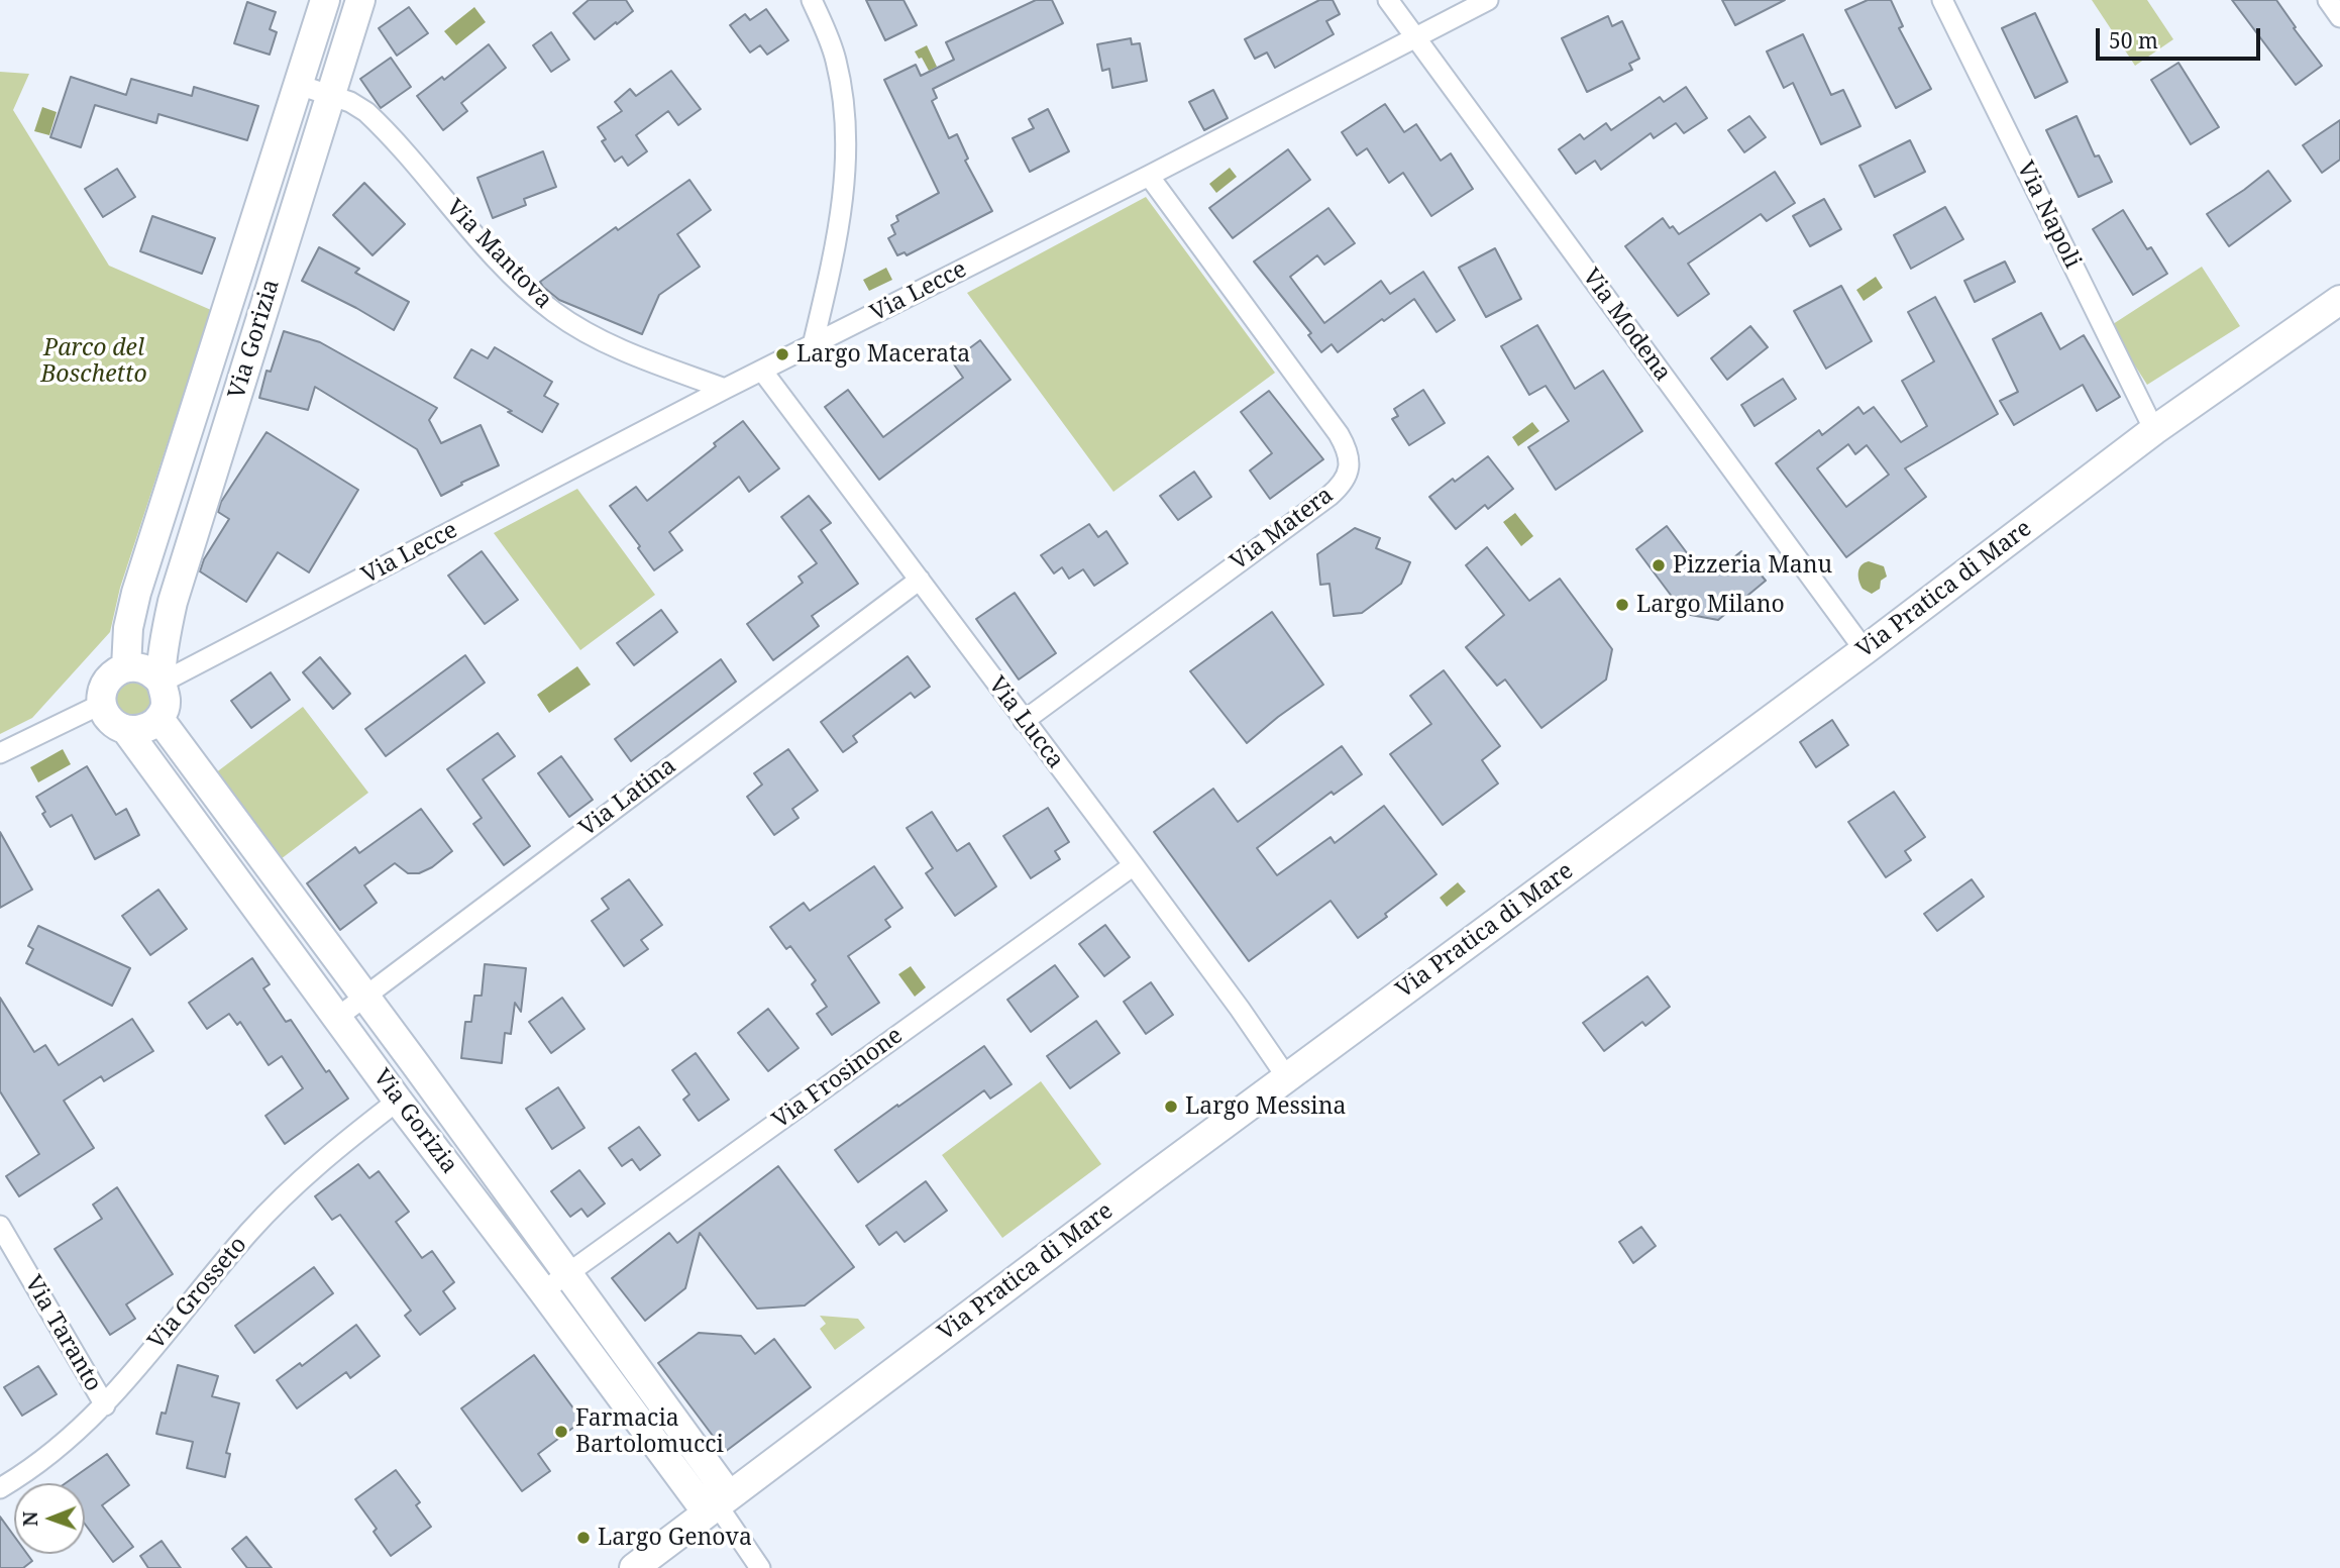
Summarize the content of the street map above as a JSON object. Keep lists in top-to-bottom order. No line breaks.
{"streets":{"street":["Via Napoli","Via Mantova","Via Lecce","Via Modena","Via Gorizia","Via Matera","Via Pratica di Mare","Via Lucca","Via Latina","Via Frosinone","Via Grosseto","Via Taranto"]},"crossings":[["Via Napoli","Via Pratica di Mare"],["Via Mantova","Via Lecce"],["Via Mantova","Via Gorizia"],["Via Lecce","Via Modena"],["Via Lecce","Via Gorizia"],["Via Lecce","Via Matera"],["Via Lecce","Via Lucca"],["Via Modena","Via Pratica di Mare"],["Via Gorizia","Via Pratica di Mare"],["Via Gorizia","Via Latina"],["Via Gorizia","Via Frosinone"],["Via Gorizia","Via Grosseto"],["Via Matera","Via Lucca"],["Via Pratica di Mare","Via Lucca"],["Via Lucca","Via Latina"],["Via Lucca","Via Frosinone"],["Via Grosseto","Via Taranto"]],"parks":["Parco del Boschetto"],"places":["Largo Macerata","Pizzeria Manu","Largo Milano","Largo Messina","Farmacia Bartolomucci","Largo Genova"],"scale_bar":"50 m","north":"left"}
